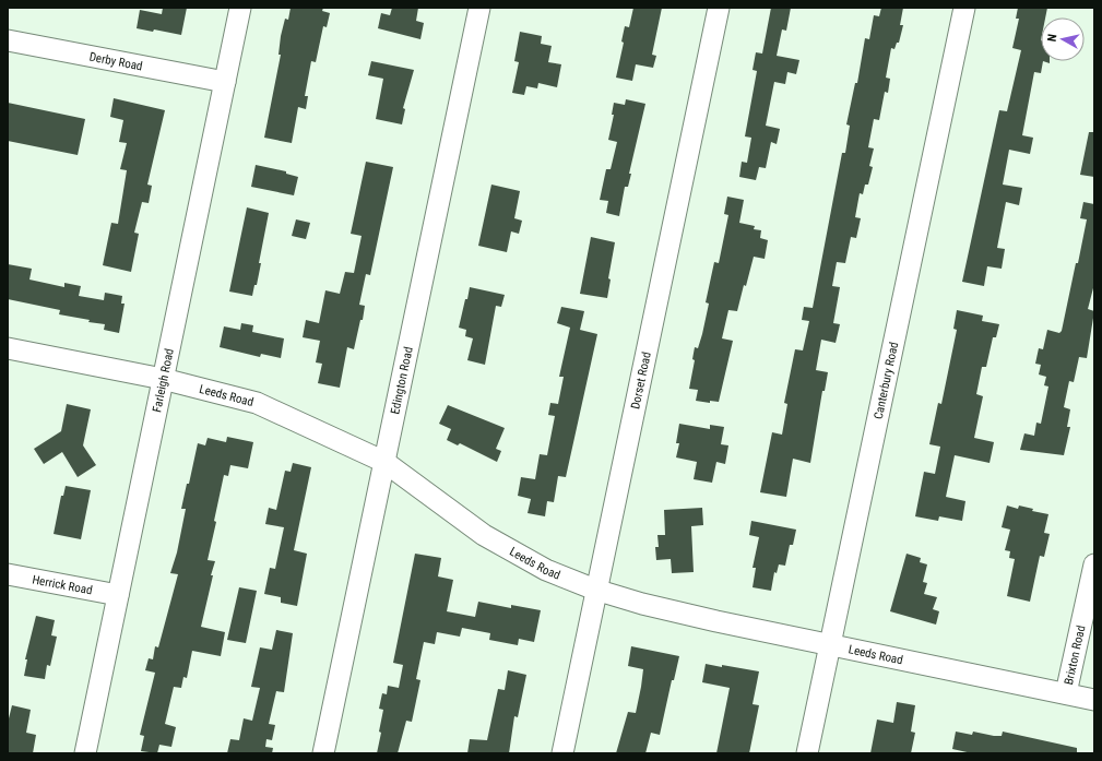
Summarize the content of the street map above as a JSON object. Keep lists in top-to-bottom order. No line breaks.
{"streets":{"street":["Derby Road","Farleigh Road","Dorset Road","Edington Road","Canterbury Road","Leeds Road","Herrick Road","Brixton Road"]},"crossings":[["Derby Road","Farleigh Road"],["Farleigh Road","Leeds Road"],["Farleigh Road","Herrick Road"],["Dorset Road","Leeds Road"],["Edington Road","Leeds Road"],["Canterbury Road","Leeds Road"],["Leeds Road","Brixton Road"]],"north":"left"}
